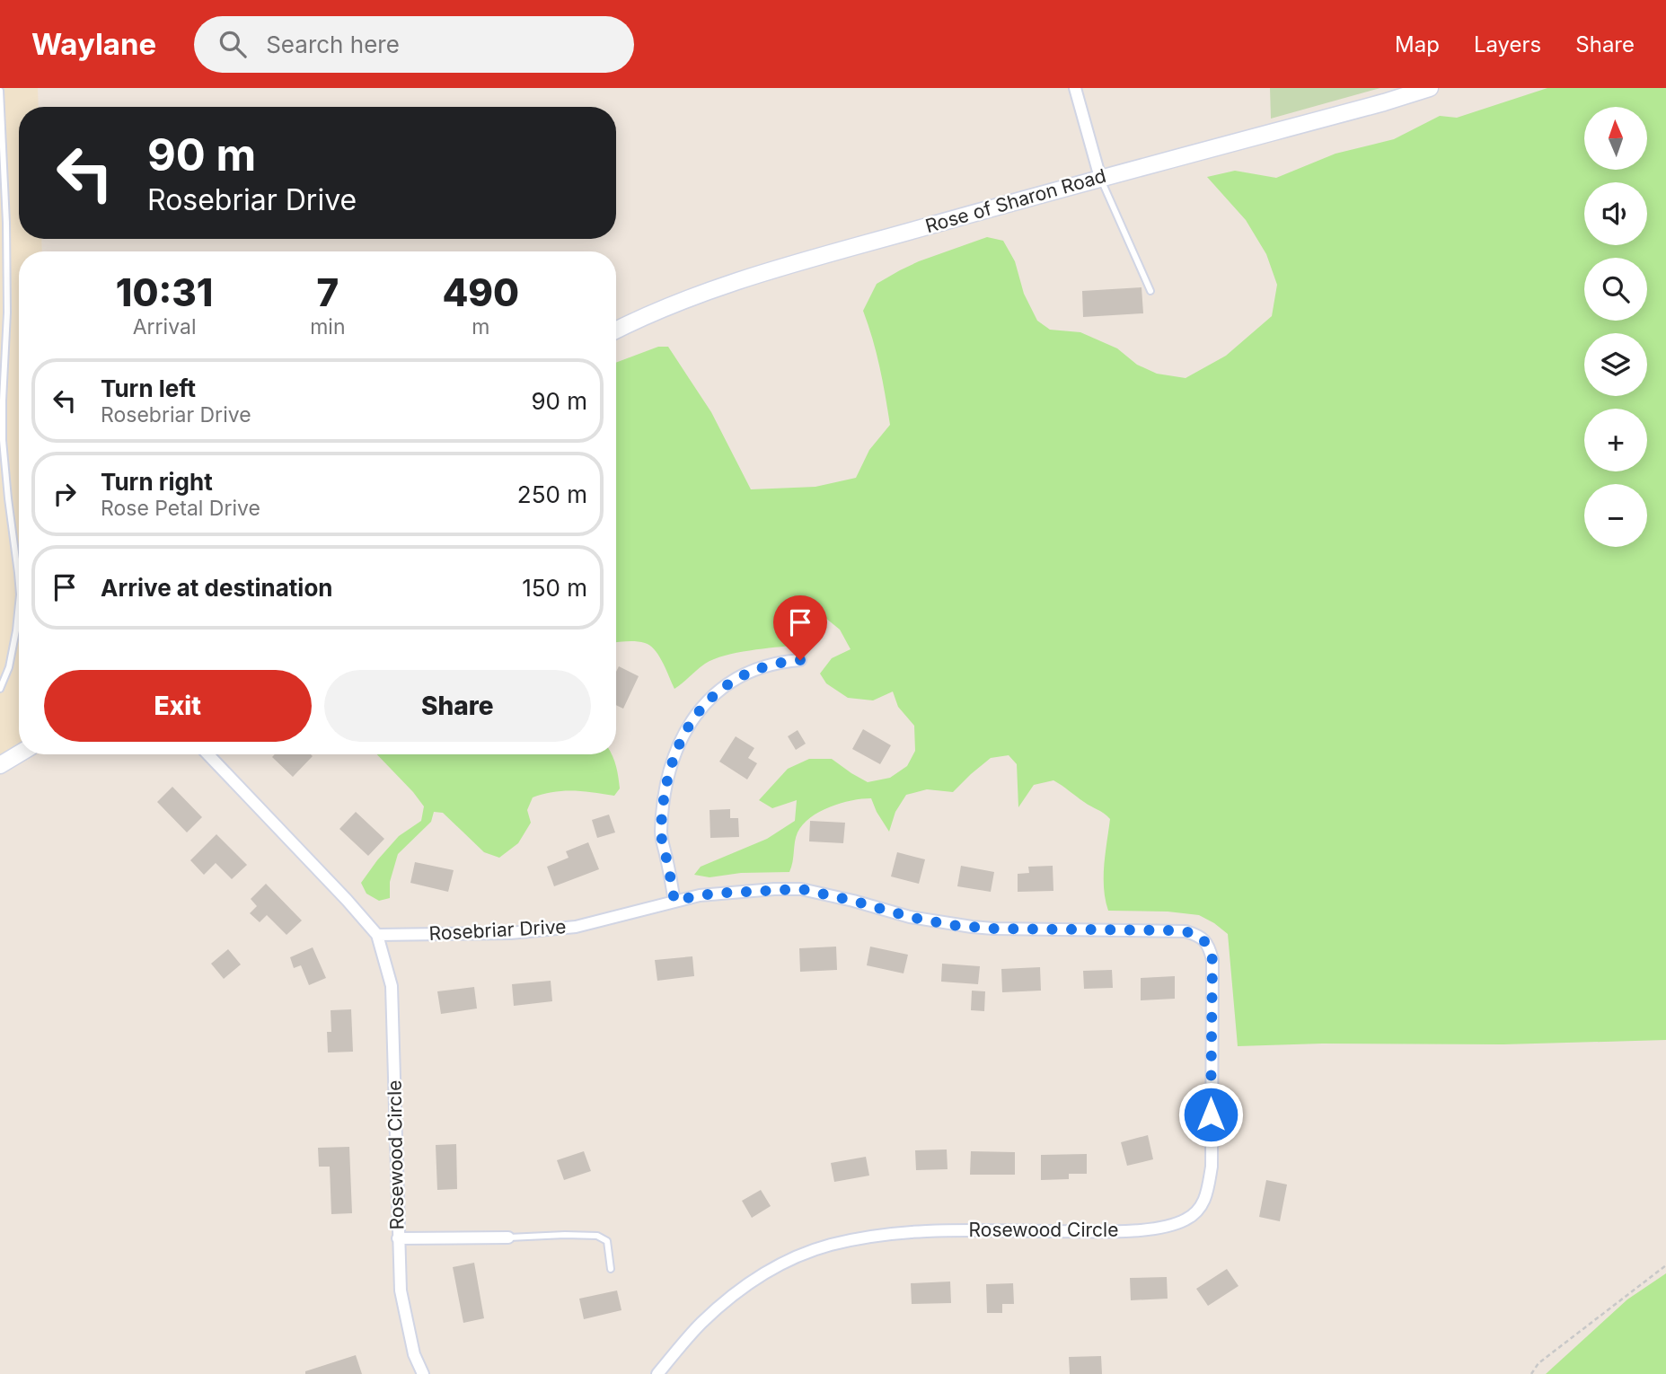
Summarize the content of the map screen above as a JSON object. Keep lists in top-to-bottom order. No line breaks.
{"streets":{"street":["Rose of Sharon Road","Rosebriar Drive","Rosewood Circle"]},"crossings":[["Rosebriar Drive","Rosewood Circle"]],"north":"top","page":{"header":"Waylane","search":"Search here","nav":["Map","Layers","Share"],"map_buttons":["+","−"],"turn":["90 m","Rosebriar Drive"],"eta":["10:31","Arrival","7","min","490","m"],"list":[{"name":"Turn left","note":"Rosebriar Drive","value":"90 m"},{"name":"Turn right","note":"Rose Petal Drive","value":"250 m"},{"name":"Arrive at destination","value":"150 m"}],"buttons":["Exit","Share"]}}
